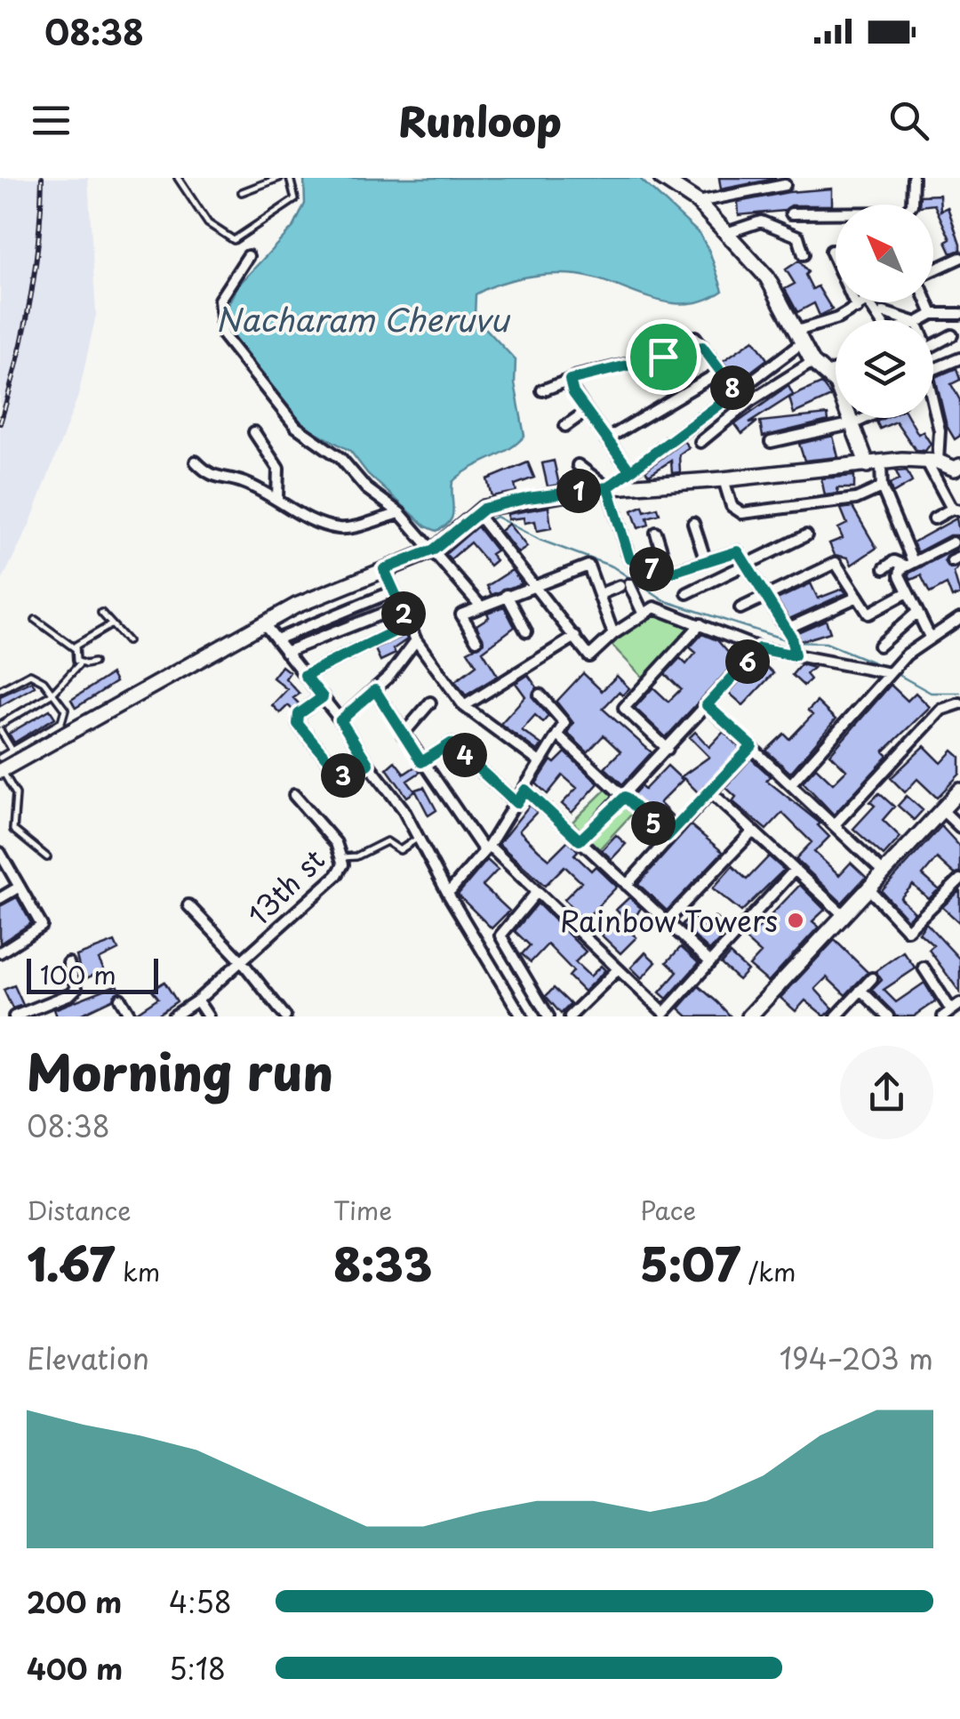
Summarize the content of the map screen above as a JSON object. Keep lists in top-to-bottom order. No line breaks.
{"streets":{"street":["13th st"]},"water":["Nacharam Cheruvu"],"places":["Rainbow Towers"],"scale_bar":"100 m","north":"top left","page":{"status":"08:38","header":"Runloop","pins":["8","1","7","2","6","4","3","5"],"scale":"100 m","heading":["Morning run","08:38"],"stats":[["Distance","1.67 km"],["Time","8:33"],["Pace","5:07 /km"]],"chart":["Elevation","194–203 m"],"list":[{"name":"200 m","note":"4:58"},{"name":"400 m","note":"5:18"}]}}
